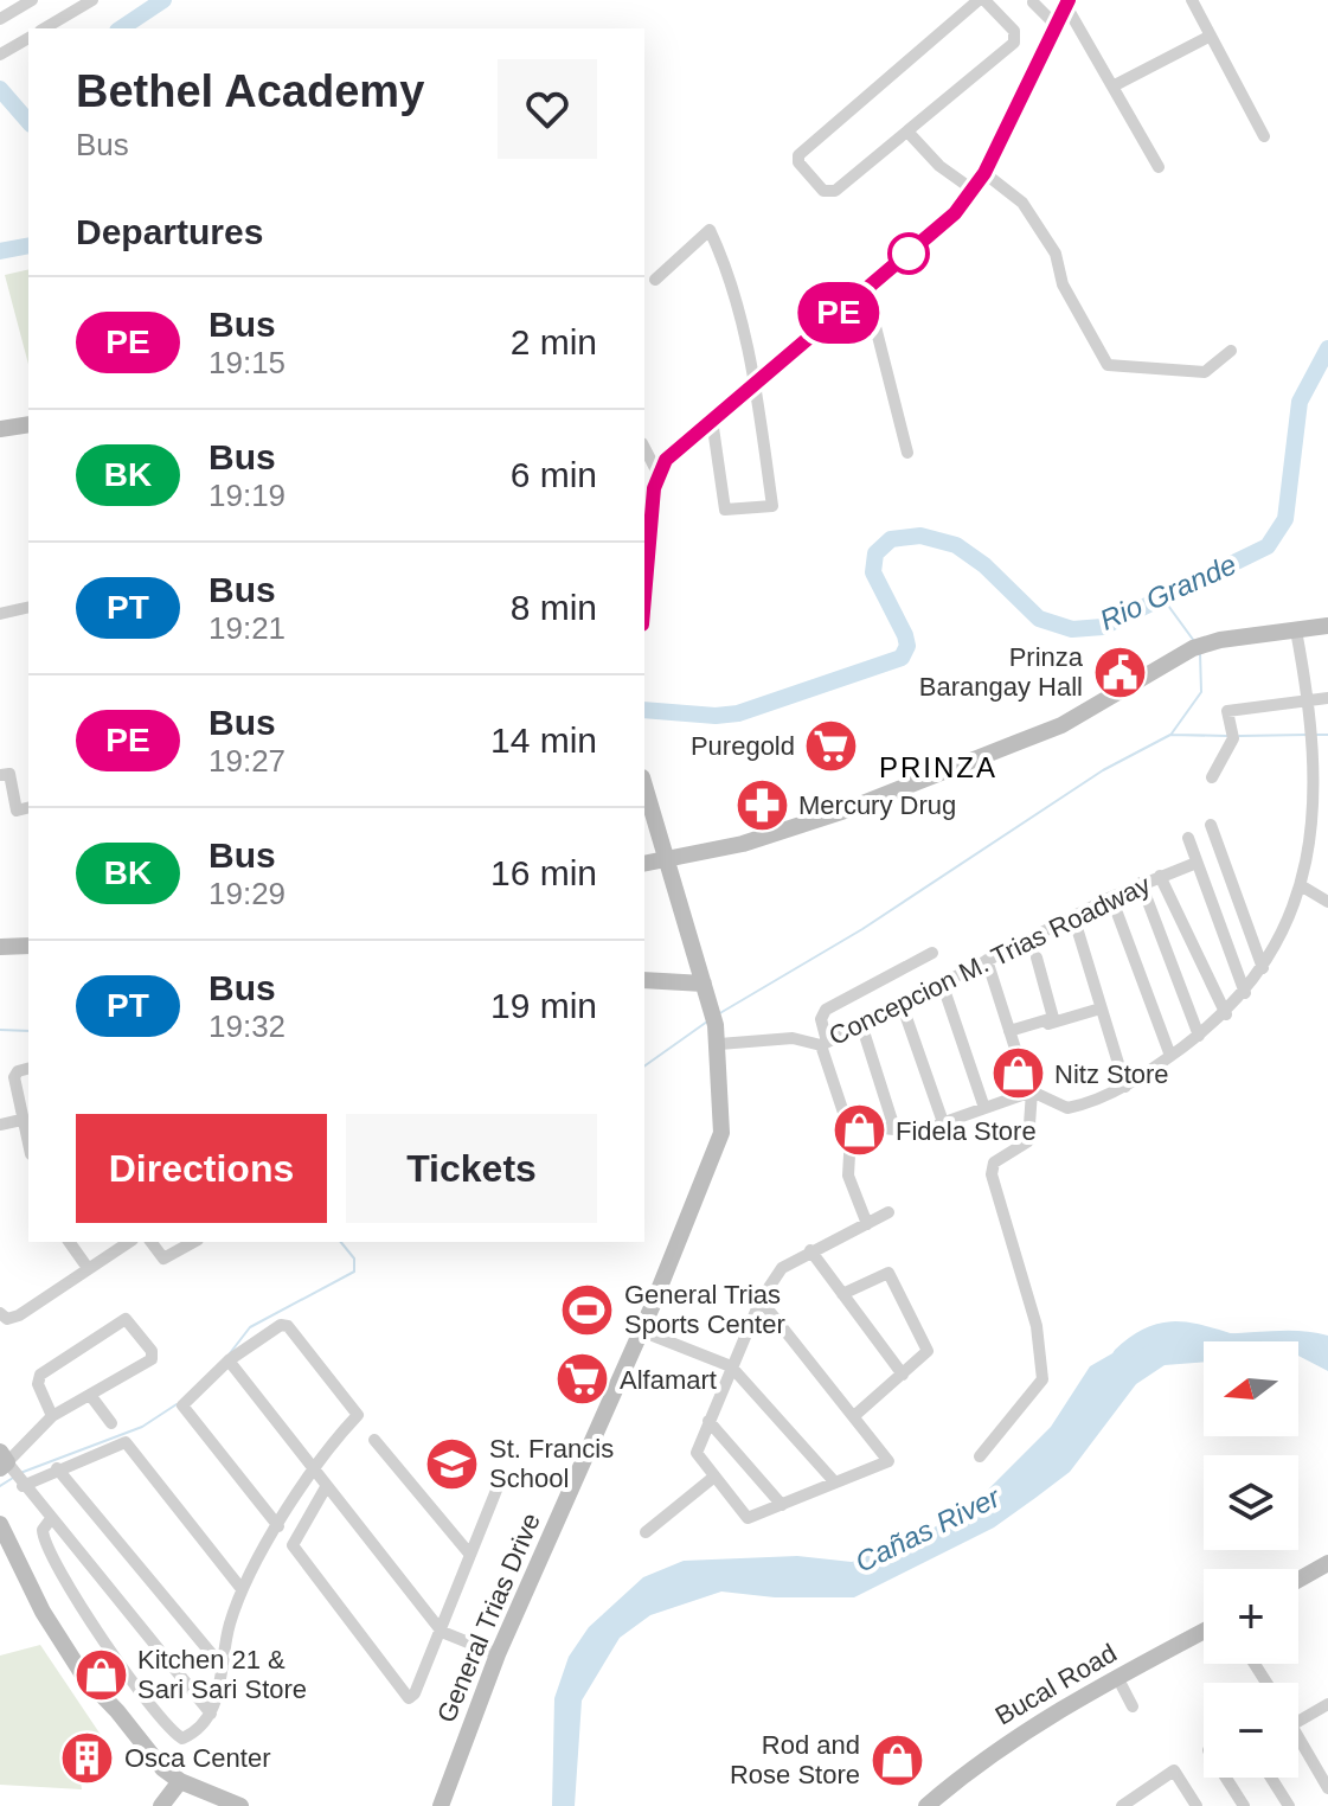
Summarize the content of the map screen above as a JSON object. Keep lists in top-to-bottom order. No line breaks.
{"streets":{"main road":["General Trias Drive","Bucal Road"],"street":["Concepcion M. Trias Roadway"]},"crossings":[["Concepcion M. Trias Roadway","General Trias Drive"]],"districts":["PRINZA"],"water":["Rio Grande","Cañas River"],"places":{"public building":["Prinza Barangay Hall"],"supermarket":["Puregold","Alfamart"],"pharmacy":["Mercury Drug"],"shop":["Nitz Store","Fidela Store","Kitchen 21 & Sari Sari Store","Rod and Rose Store"],"sports":["General Trias Sports Center"],"school or university":["St. Francis School"],"building":["Osca Center"]},"lines":["bus line PE"],"north":"left","page":{"on_map":"PE","heading":[["Bethel Academy","Bus"],"Departures"],"list":[{"mark":"PE","name":"Bus","note":"19:15","value":"2 min"},{"mark":"BK","name":"Bus","note":"19:19","value":"6 min"},{"mark":"PT","name":"Bus","note":"19:21","value":"8 min"},{"mark":"PE","name":"Bus","note":"19:27","value":"14 min"},{"mark":"BK","name":"Bus","note":"19:29","value":"16 min"},{"mark":"PT","name":"Bus","note":"19:32","value":"19 min"}],"buttons":["Directions","Tickets"],"map_buttons":["+","−"]}}
